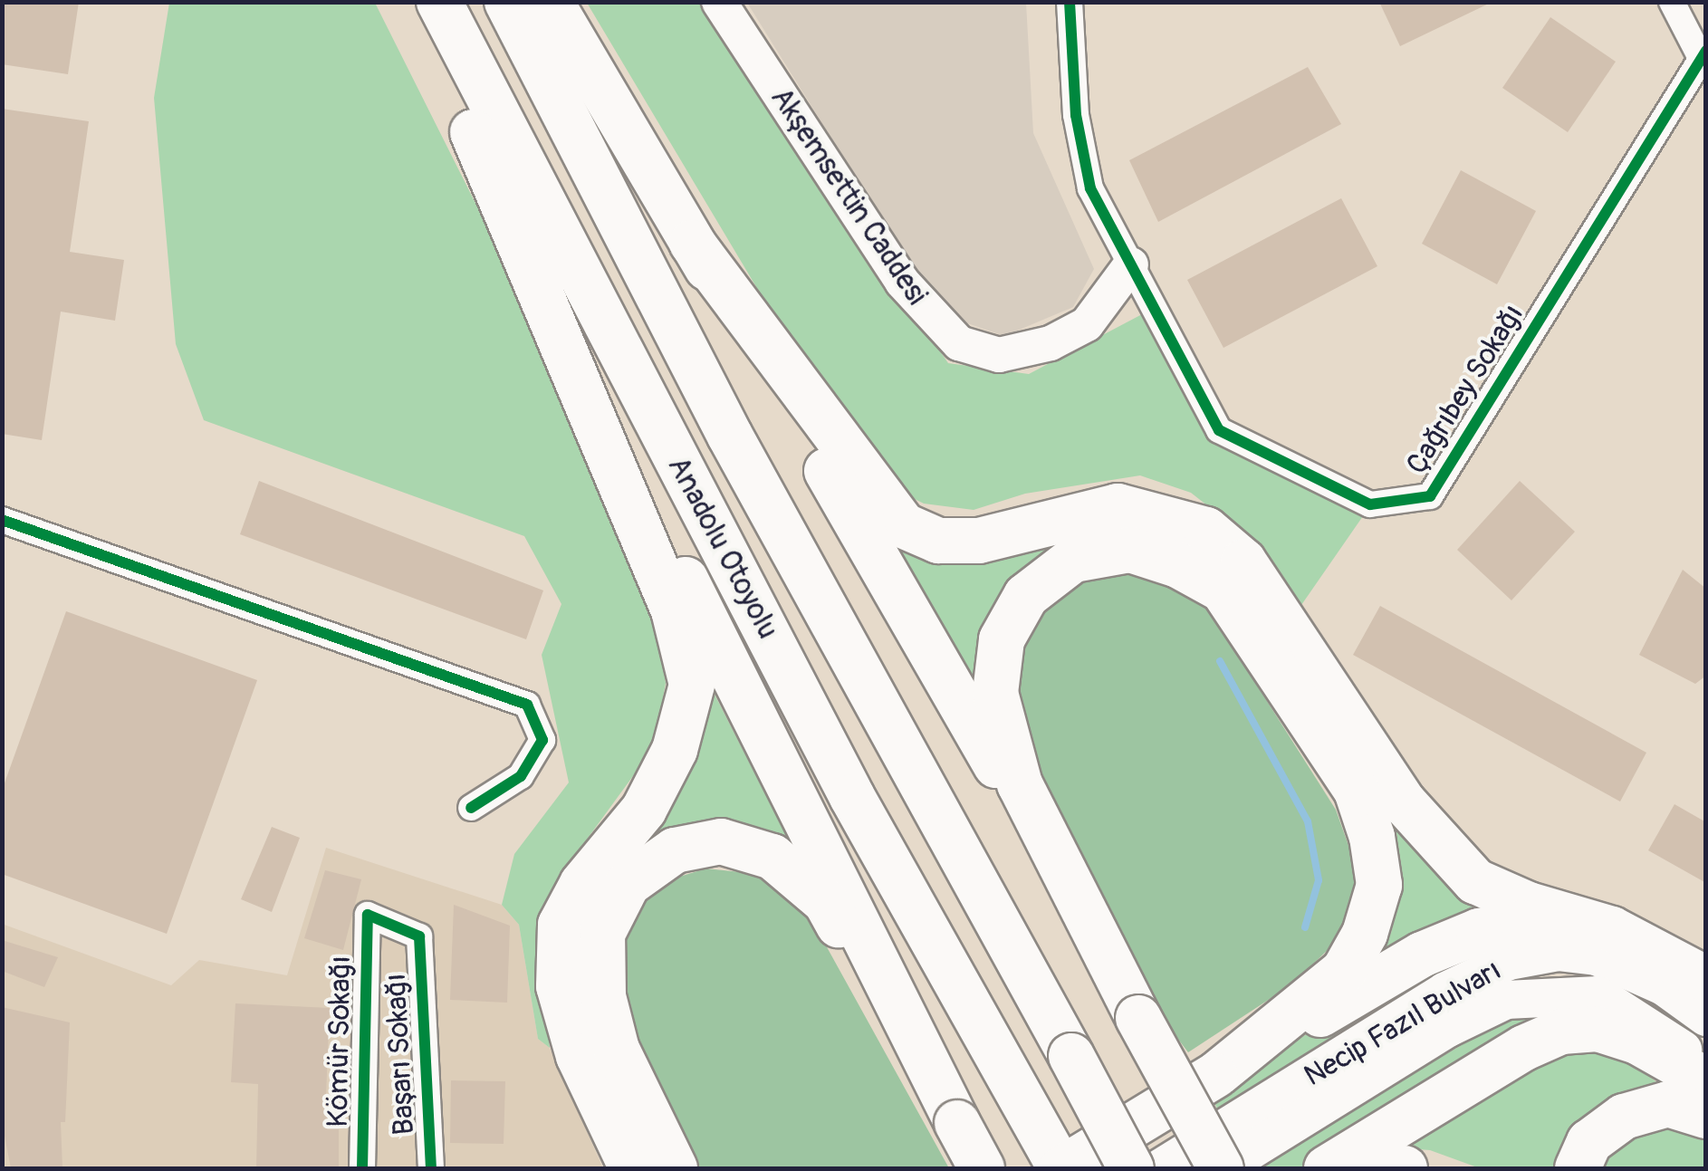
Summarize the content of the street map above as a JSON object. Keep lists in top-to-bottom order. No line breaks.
{"streets":{"highway":["Anadolu Otoyolu"],"main road":["Akşemsettin Caddesi","Necip Fazıl Bulvarı"],"street":["Çağrıbey Sokağı","Kömür Sokağı","Başarı Sokağı"]},"crossings":[["Akşemsettin Caddesi","Çağrıbey Sokağı"],["Kömür Sokağı","Başarı Sokağı"]]}
